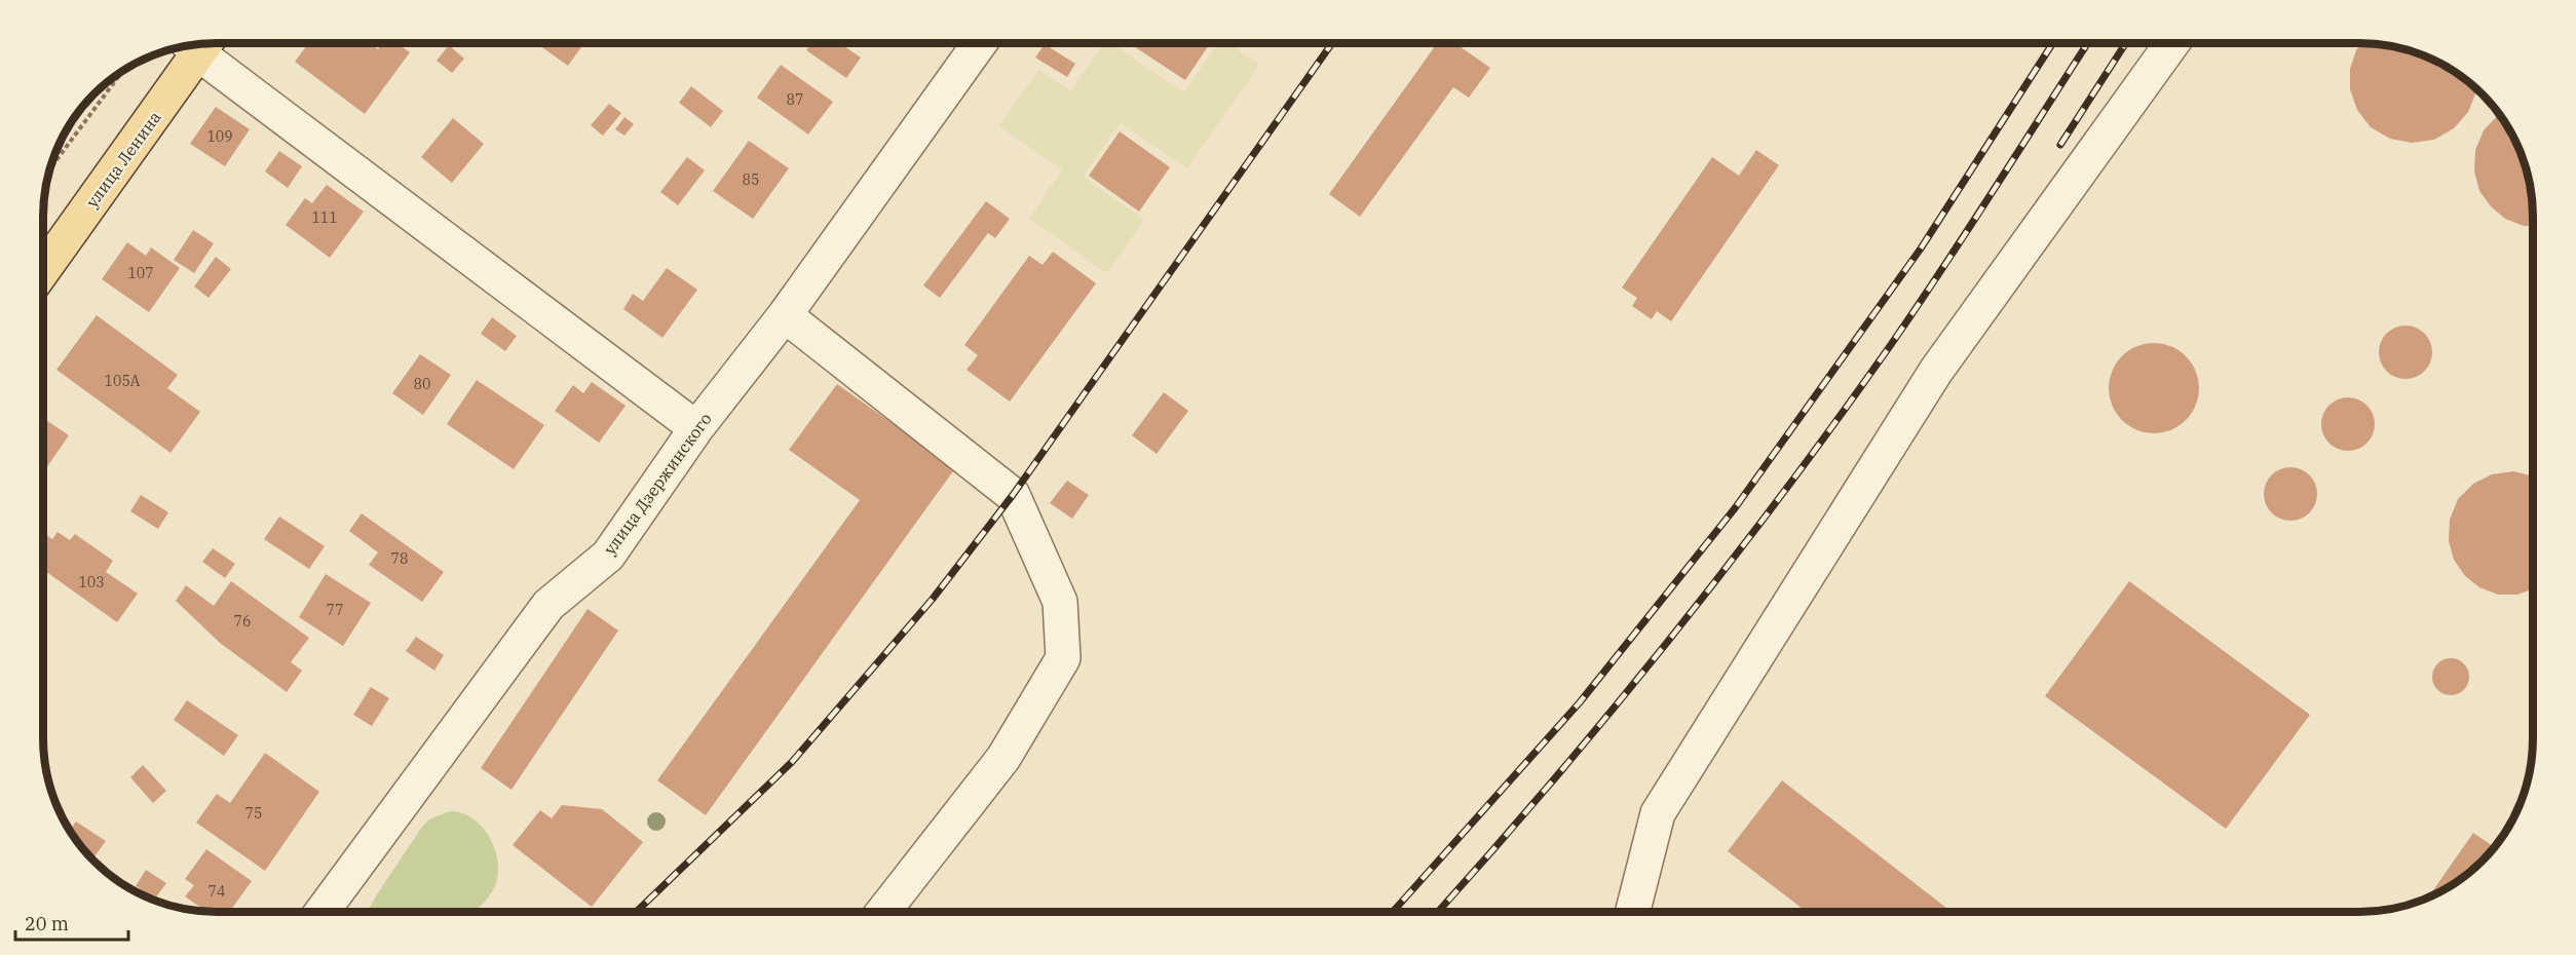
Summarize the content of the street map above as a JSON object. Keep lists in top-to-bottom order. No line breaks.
{"streets":{"main road":["улица Ленина"],"street":["улица Дзержинского"]},"house_numbers":["87","109","85","111","107","105А","80","78","103","77","76","75","74"],"scale_bar":"20 m"}
